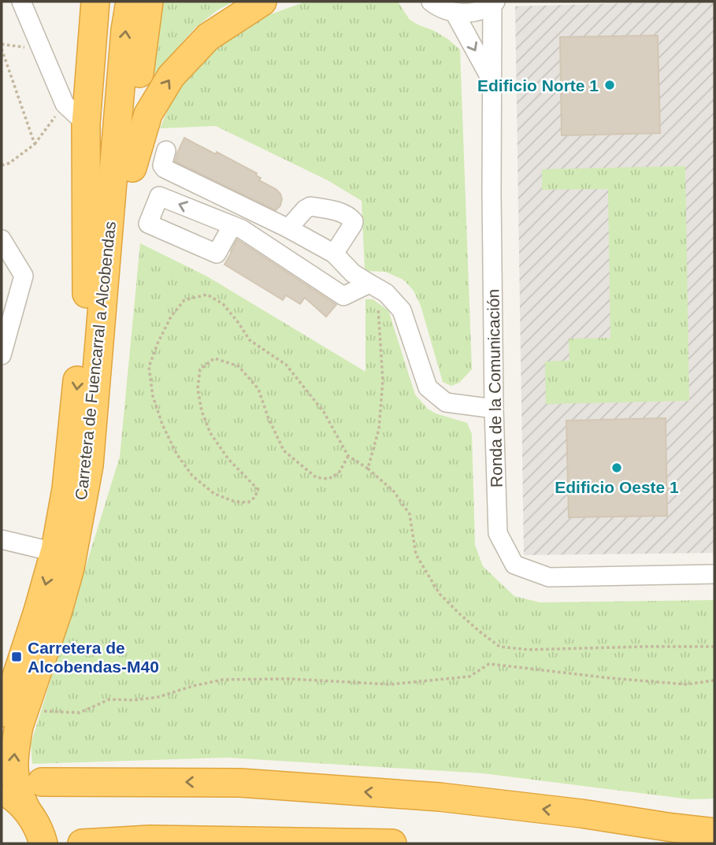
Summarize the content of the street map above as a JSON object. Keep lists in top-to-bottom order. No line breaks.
{"streets":{"highway":["Carretera de Fuencarral a Alcobendas"],"street":["Ronda de la Comunicación"]},"places":{"other":["Edificio Norte 1","Edificio Oeste 1"],"transit":["Carretera de Alcobendas-M40"]}}
